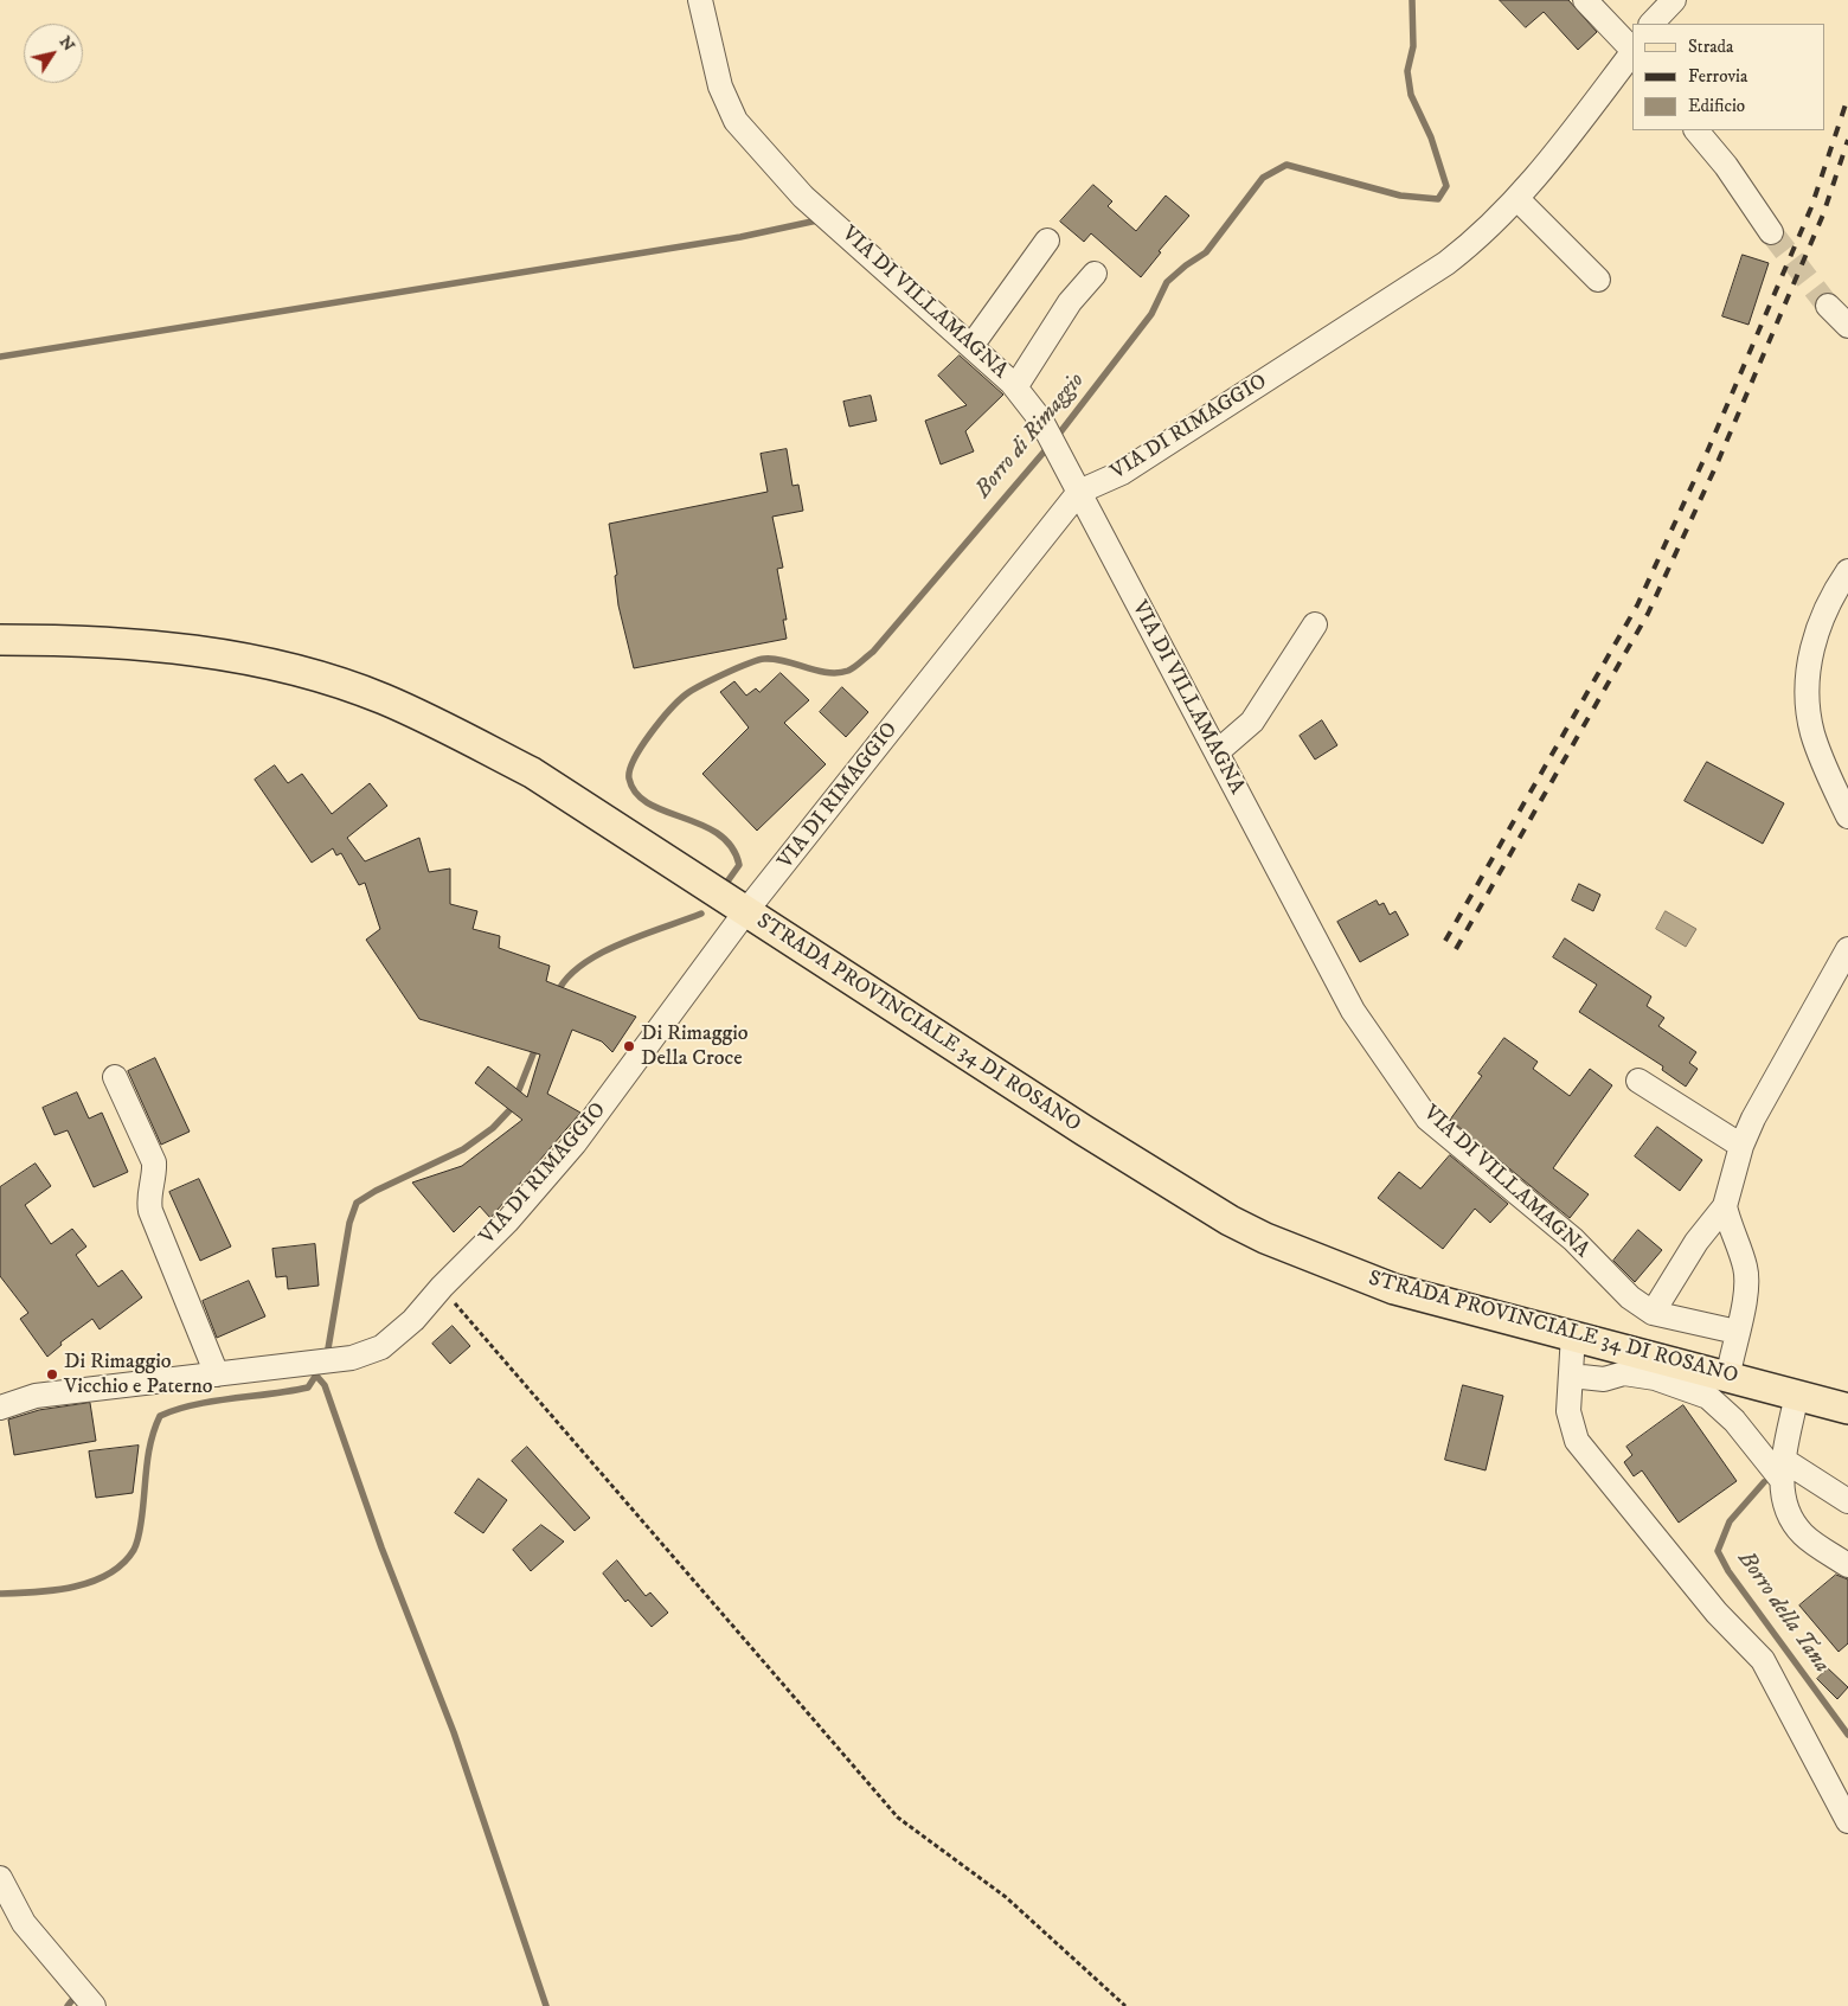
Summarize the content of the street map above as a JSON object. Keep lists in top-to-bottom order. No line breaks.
{"streets":{"main road":["STRADA PROVINCIALE 34 DI ROSANO"],"street":["VIA DI VILLAMAGNA","VIA DI RIMAGGIO"]},"crossings":[["VIA DI VILLAMAGNA","VIA DI RIMAGGIO"],["VIA DI RIMAGGIO","STRADA PROVINCIALE 34 DI ROSANO"]],"water":["Borro di Rimaggio","Borro della Tana"],"places":["Di Rimaggio Della Croce","Di Rimaggio Vicchio e Paterno"],"legend":["Strada","Ferrovia","Edificio"],"north":"top right"}
